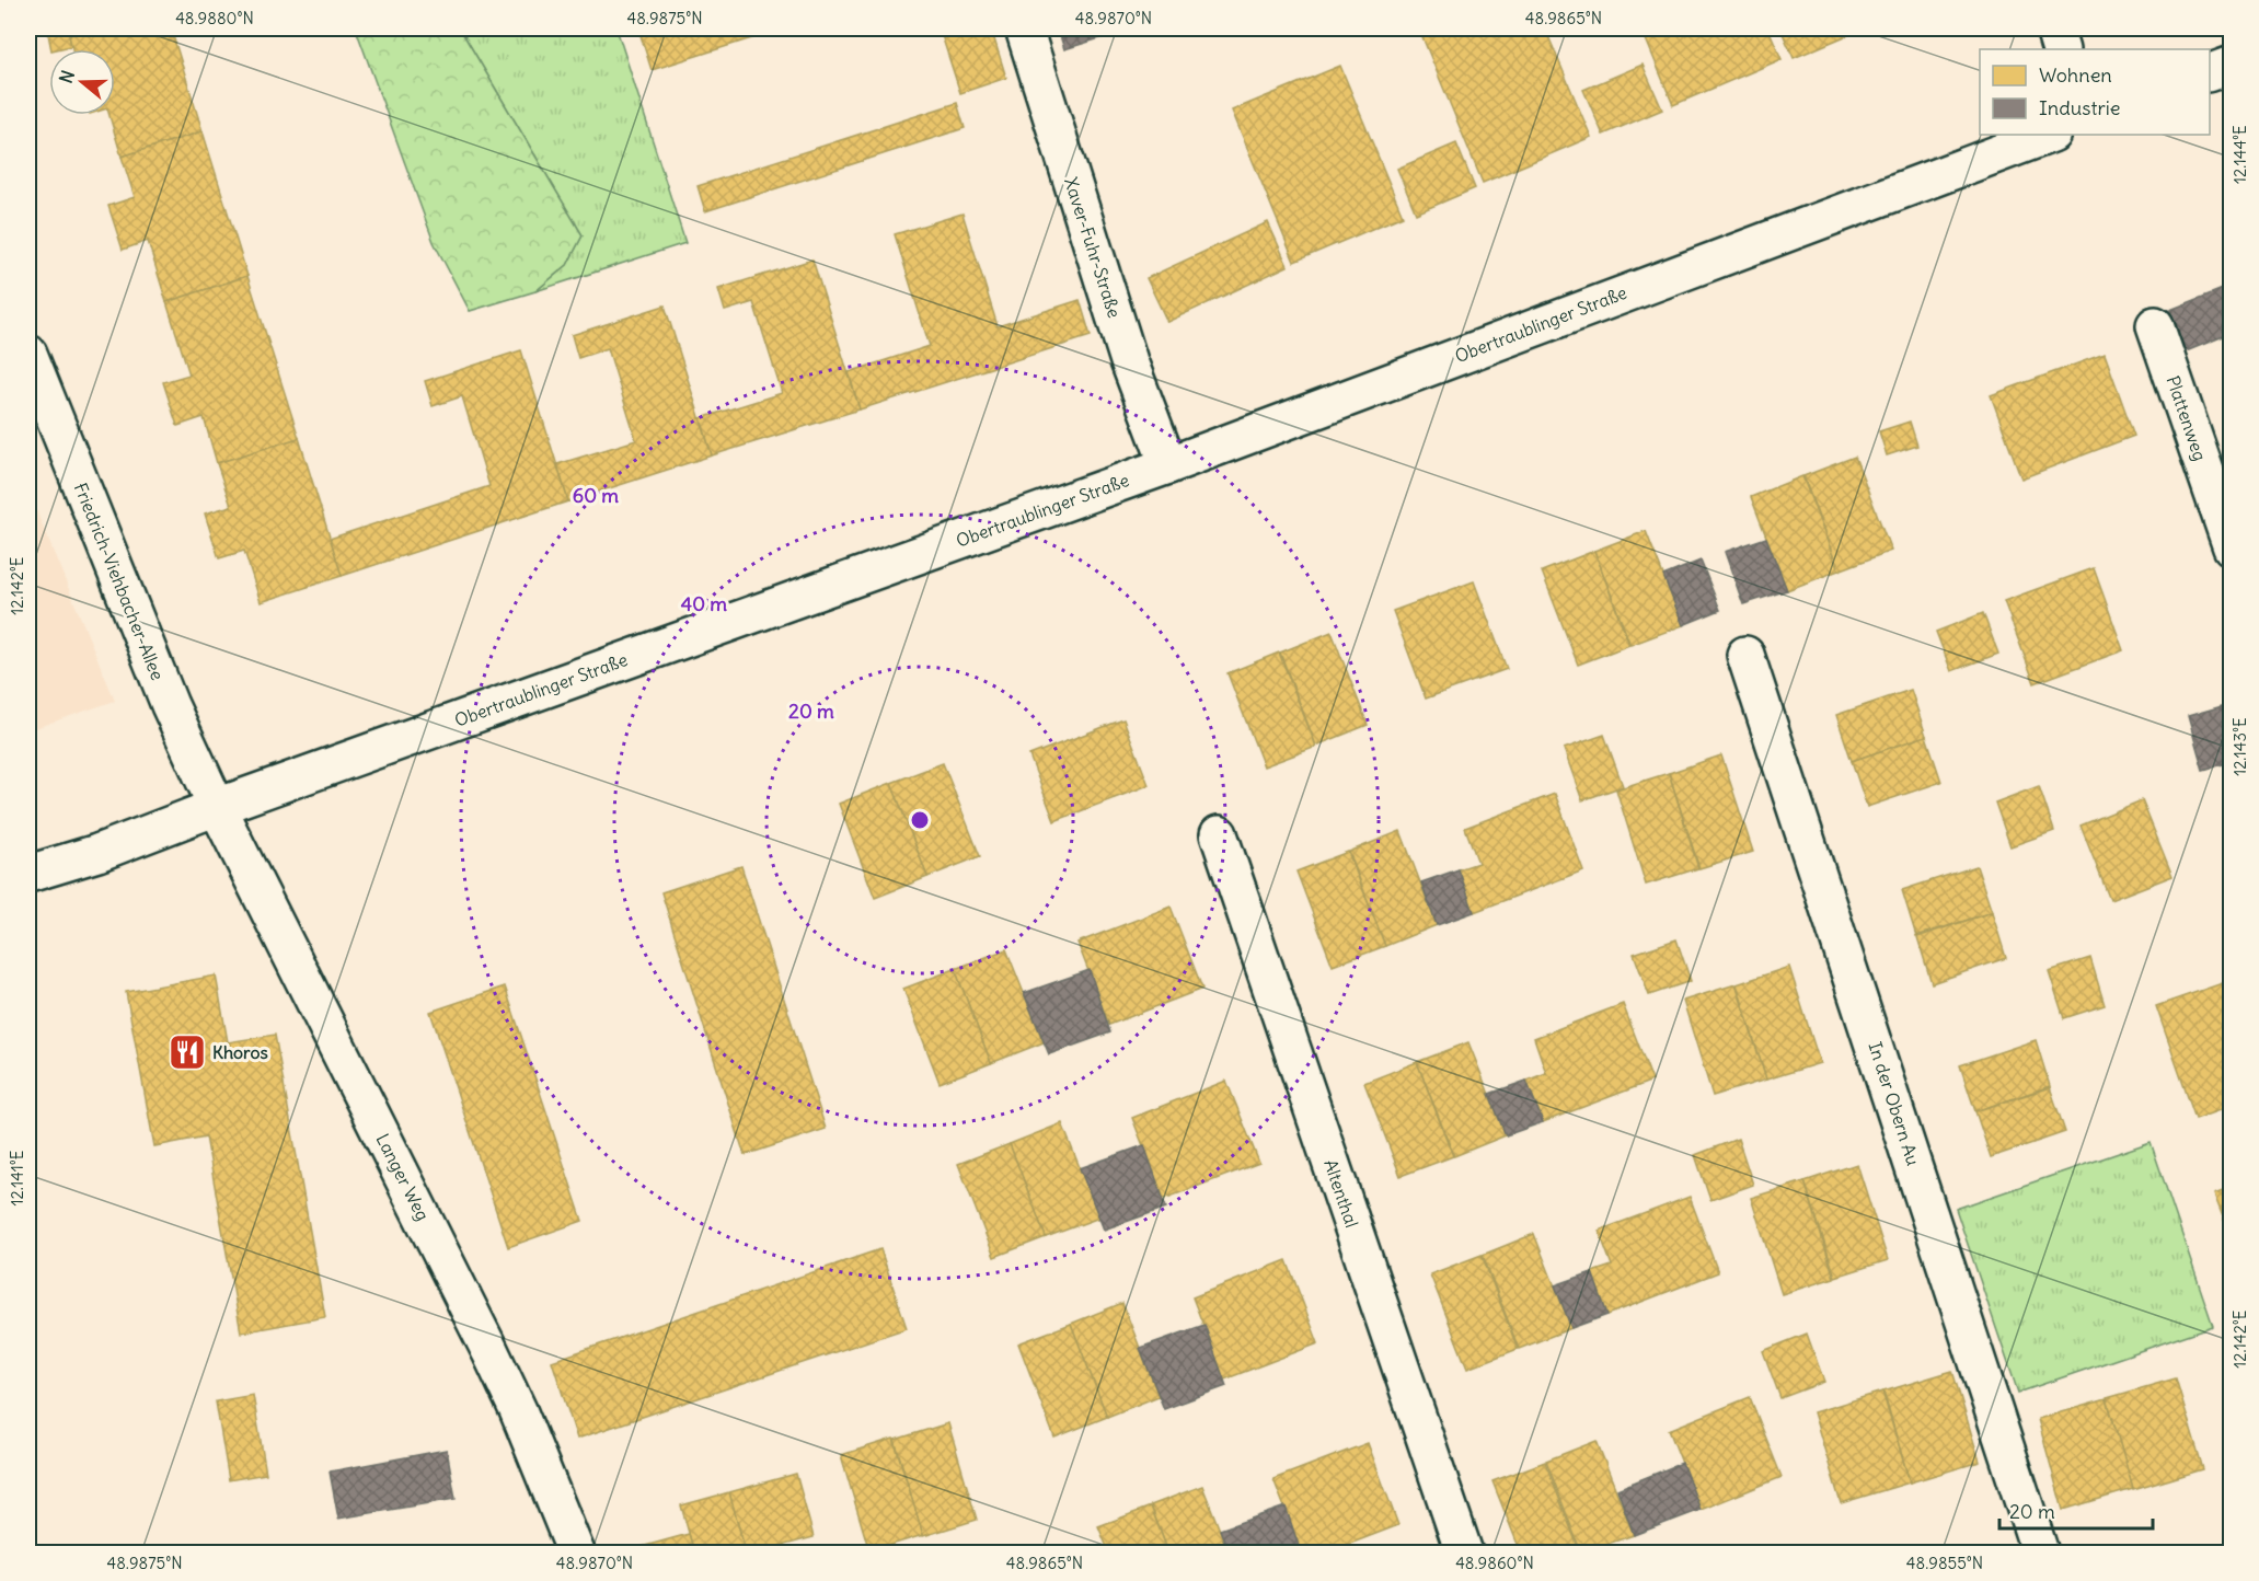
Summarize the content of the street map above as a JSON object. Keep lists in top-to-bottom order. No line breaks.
{"streets":{"street":["Xaver-Fuhr-Straße","Obertraublinger Straße","Plattenweg","Friedrich-Viehbacher-Allee","In der Obern Au","Langer Weg","Altenthal"]},"crossings":[["Xaver-Fuhr-Straße","Obertraublinger Straße"],["Obertraublinger Straße","Friedrich-Viehbacher-Allee"],["Obertraublinger Straße","Langer Weg"],["Friedrich-Viehbacher-Allee","Langer Weg"]],"places":{"restaurant":["Khoros"]},"legend":["Wohnen","Industrie"],"scale_bar":"20 m","north":"left","coordinates":["48.9880°N","48.9875°N","48.9870°N","48.9865°N","12.144°E","12.142°E","12.143°E","12.141°E","48.9860°N","48.9855°N"],"rings":["60 m","40 m","20 m"]}
